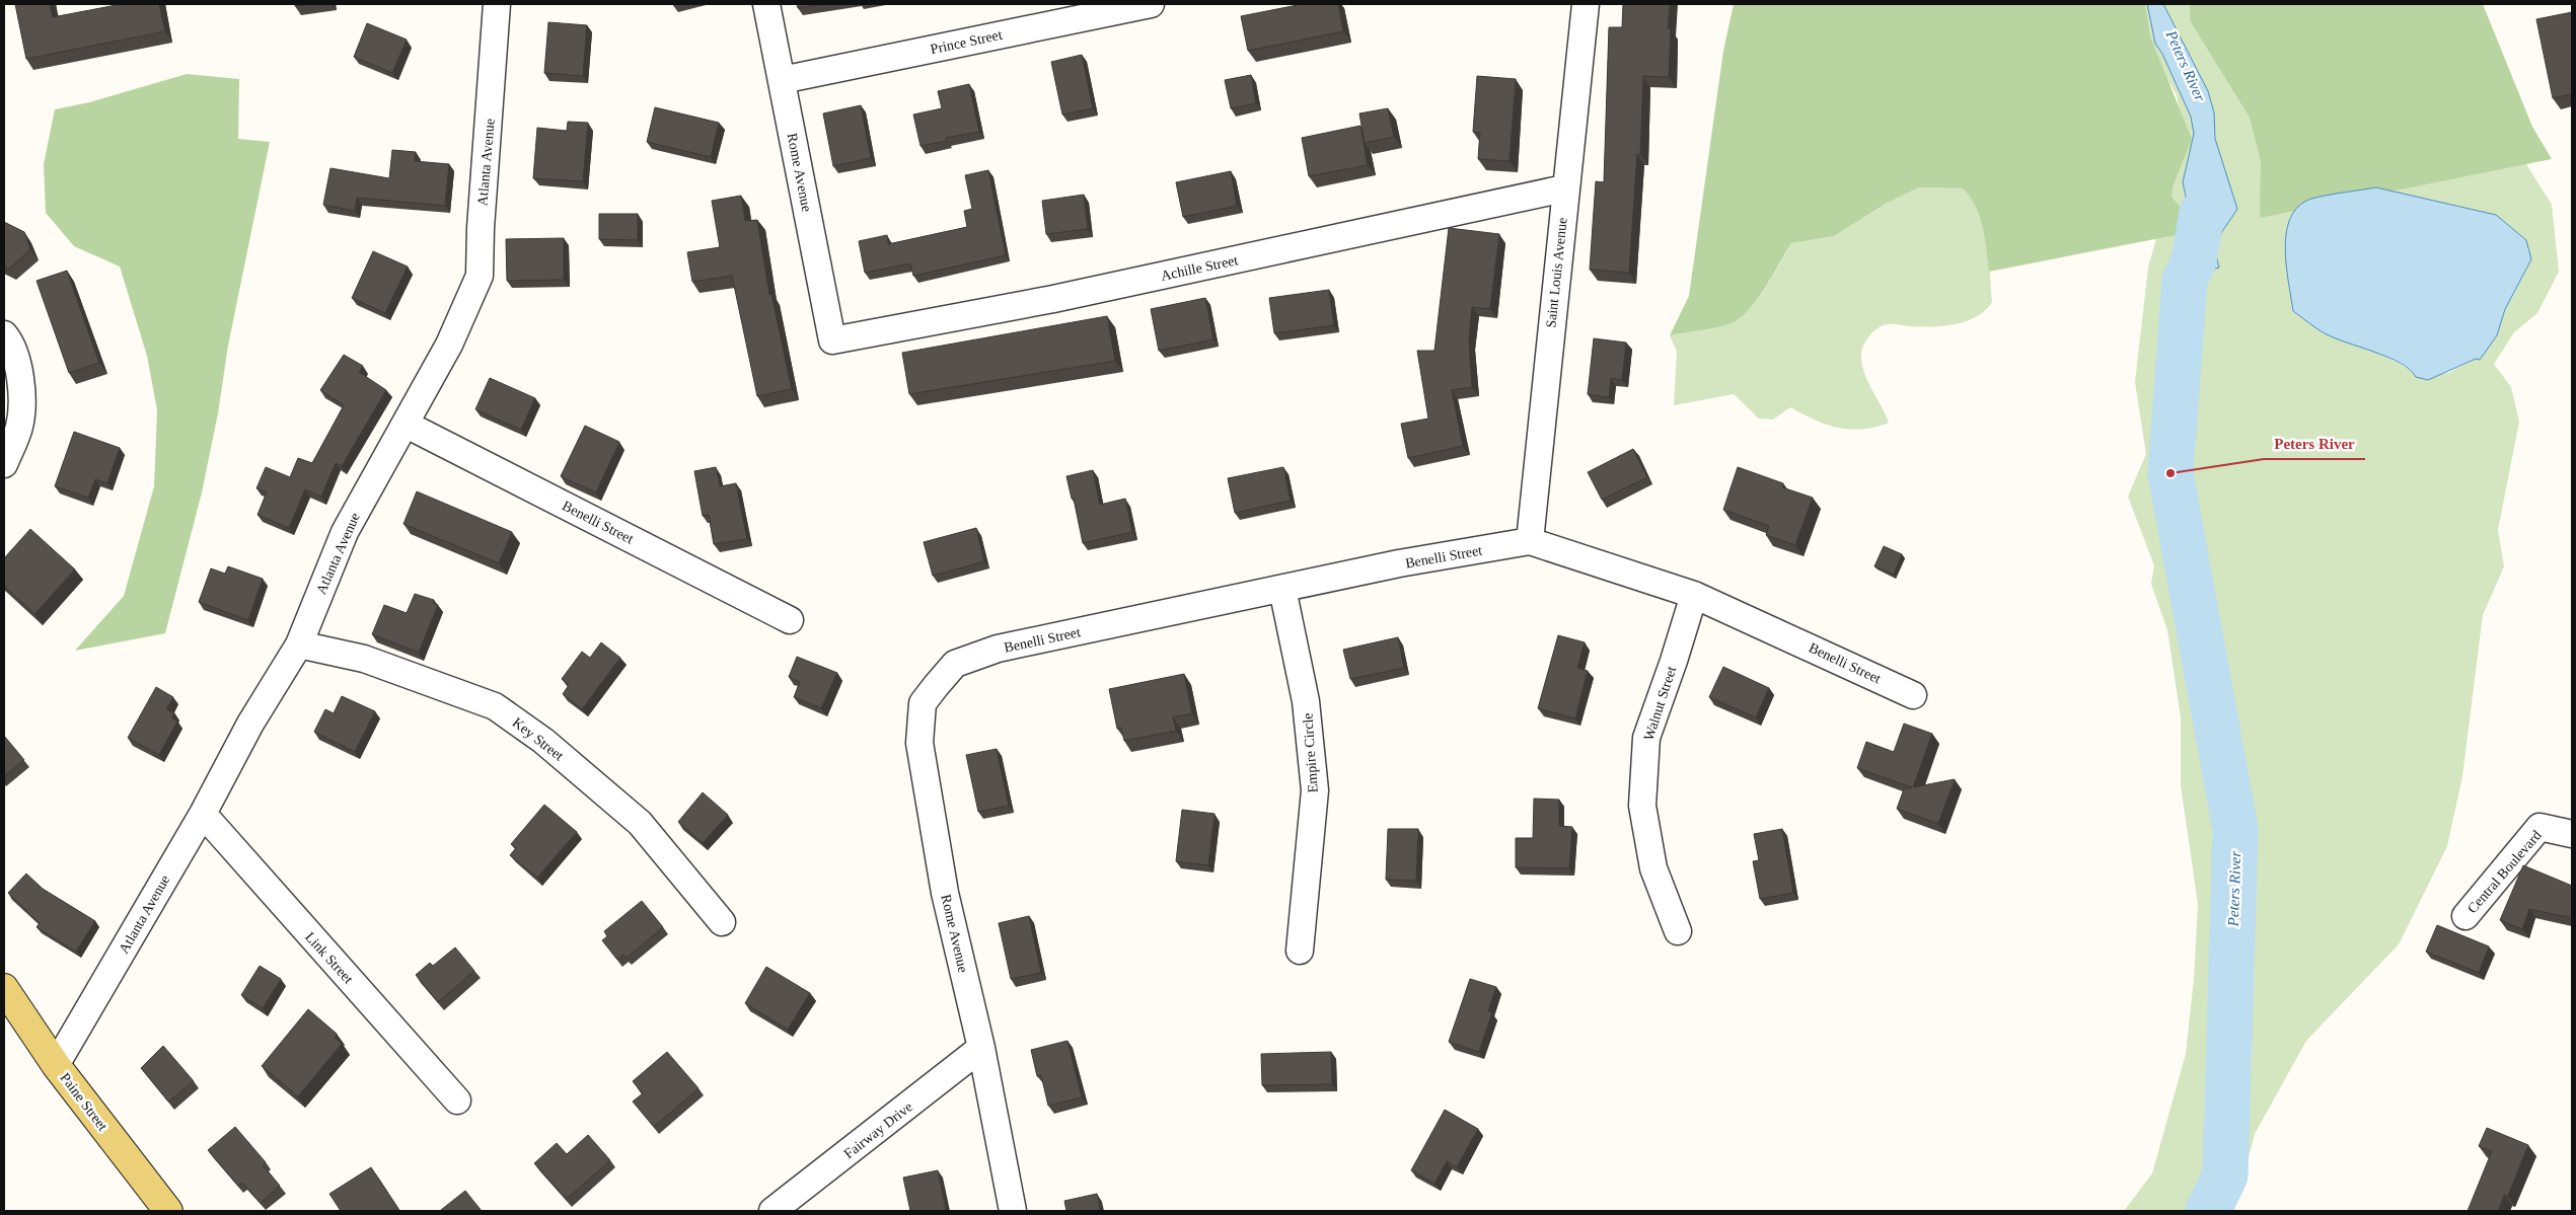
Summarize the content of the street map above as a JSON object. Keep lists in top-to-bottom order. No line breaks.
{"streets":{"main road":["Paine Street"],"street":["Prince Street","Atlanta Avenue","Rome Avenue","Achille Street","Saint Louis Avenue","Benelli Street","Walnut Street","Key Street","Empire Circle","Central Boulevard","Link Street","Fairway Drive"]},"crossings":[["Prince Street","Rome Avenue"],["Atlanta Avenue","Benelli Street"],["Atlanta Avenue","Key Street"],["Atlanta Avenue","Link Street"],["Atlanta Avenue","Paine Street"],["Rome Avenue","Achille Street"],["Rome Avenue","Benelli Street"],["Rome Avenue","Fairway Drive"],["Achille Street","Saint Louis Avenue"],["Saint Louis Avenue","Benelli Street"],["Benelli Street","Walnut Street"],["Benelli Street","Empire Circle"]],"water":["Peters River"],"places":["Peters River"]}
